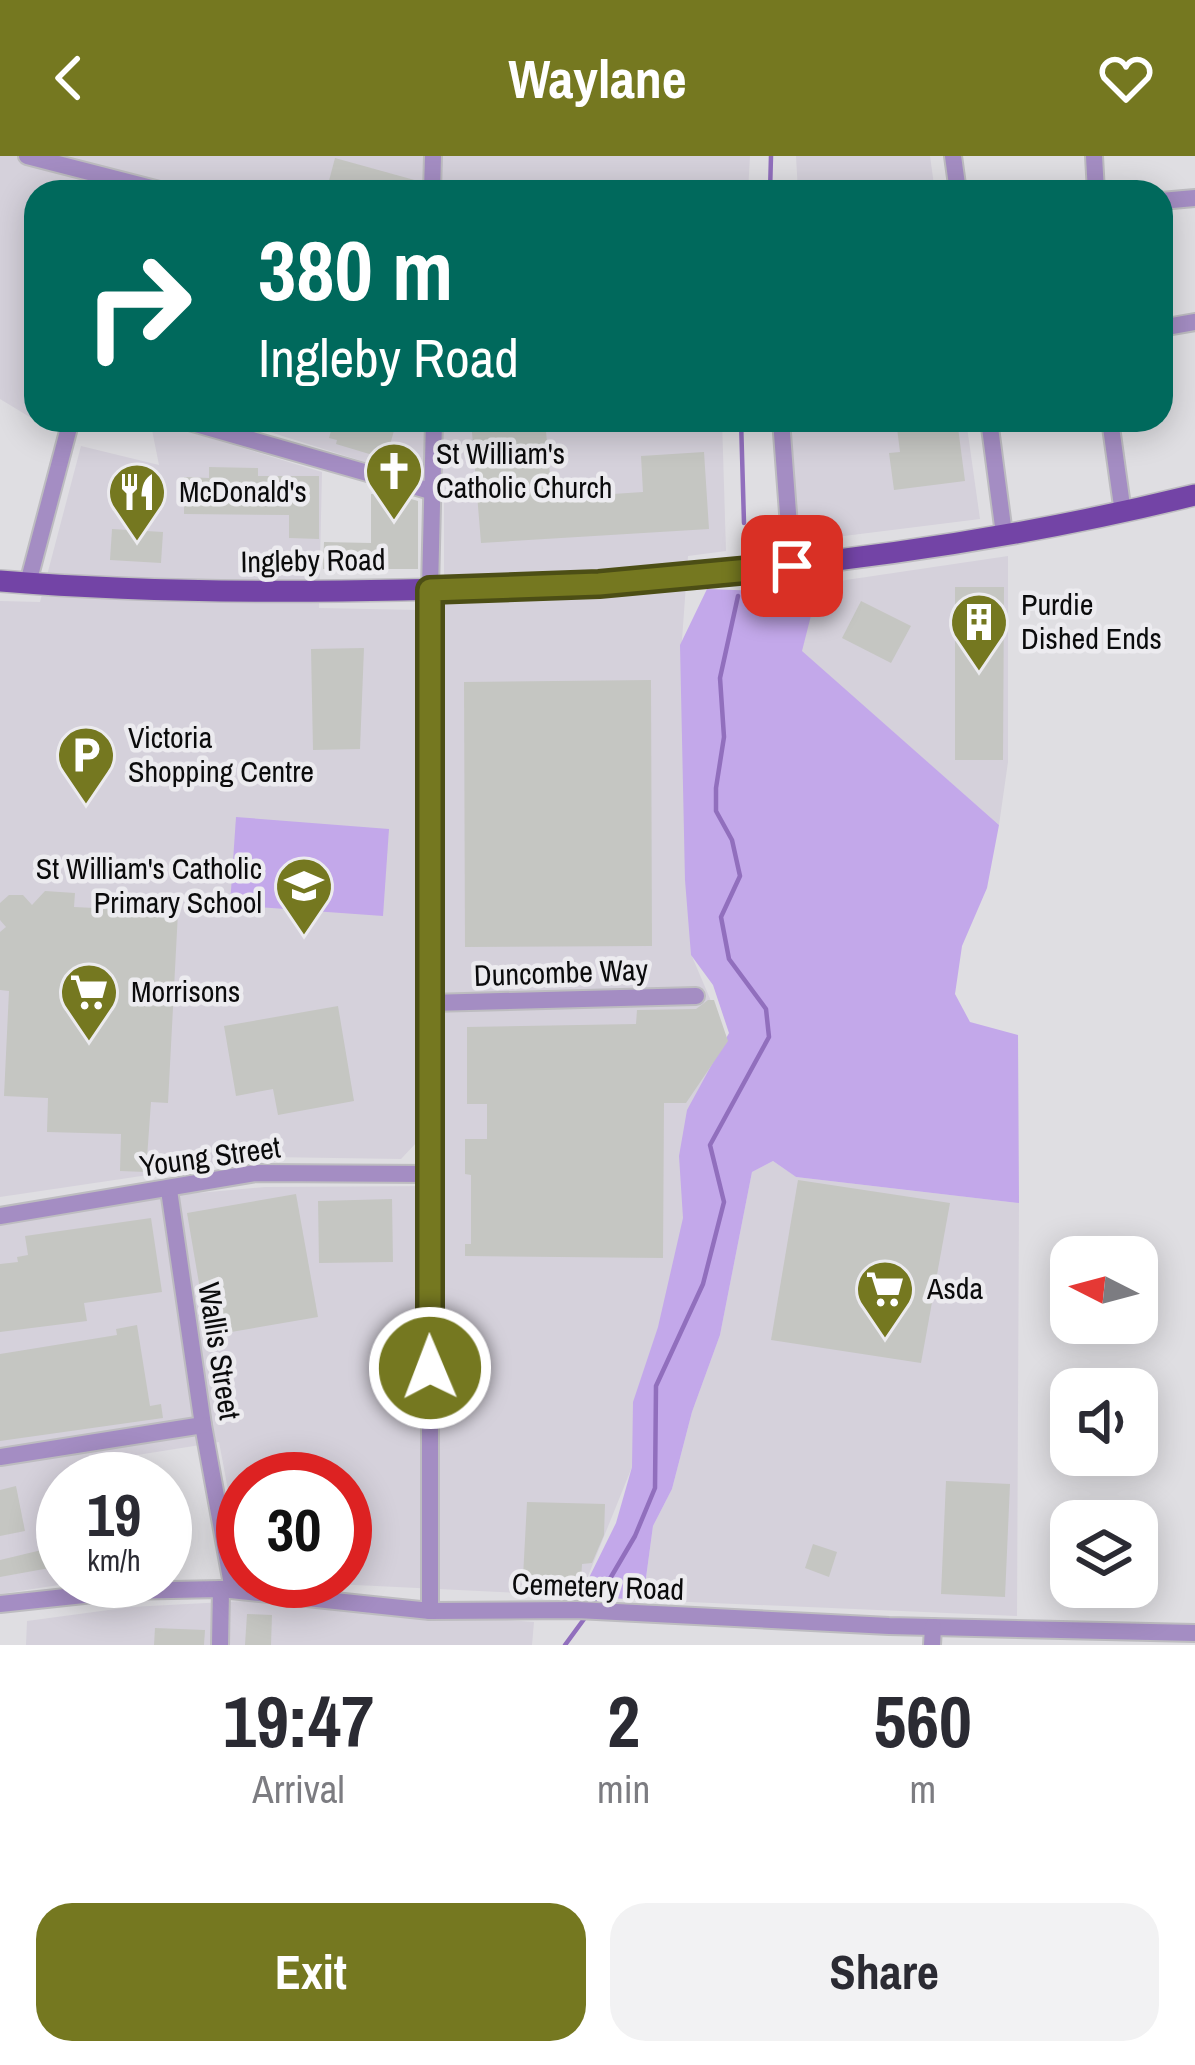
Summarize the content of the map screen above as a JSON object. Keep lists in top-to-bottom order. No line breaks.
{"streets":{"main road":["Ingleby Road"],"street":["Duncombe Way","Young Street","Wallis Street","Cemetery Road"]},"crossings":[["Young Street","Wallis Street"]],"places":{"church":["St William's Catholic Church"],"restaurant":["McDonald's"],"building":["Purdie Dished Ends"],"parking":["Victoria Shopping Centre"],"school or university":["St William's Catholic Primary School"],"supermarket":["Morrisons","Asda"]},"north":"left","page":{"header":"Waylane","turn":["380 m","Ingleby Road"],"speed":"19 km/h","limit":"30","eta":["19:47","Arrival","2","min","560","m"],"buttons":["Exit","Share"]}}
